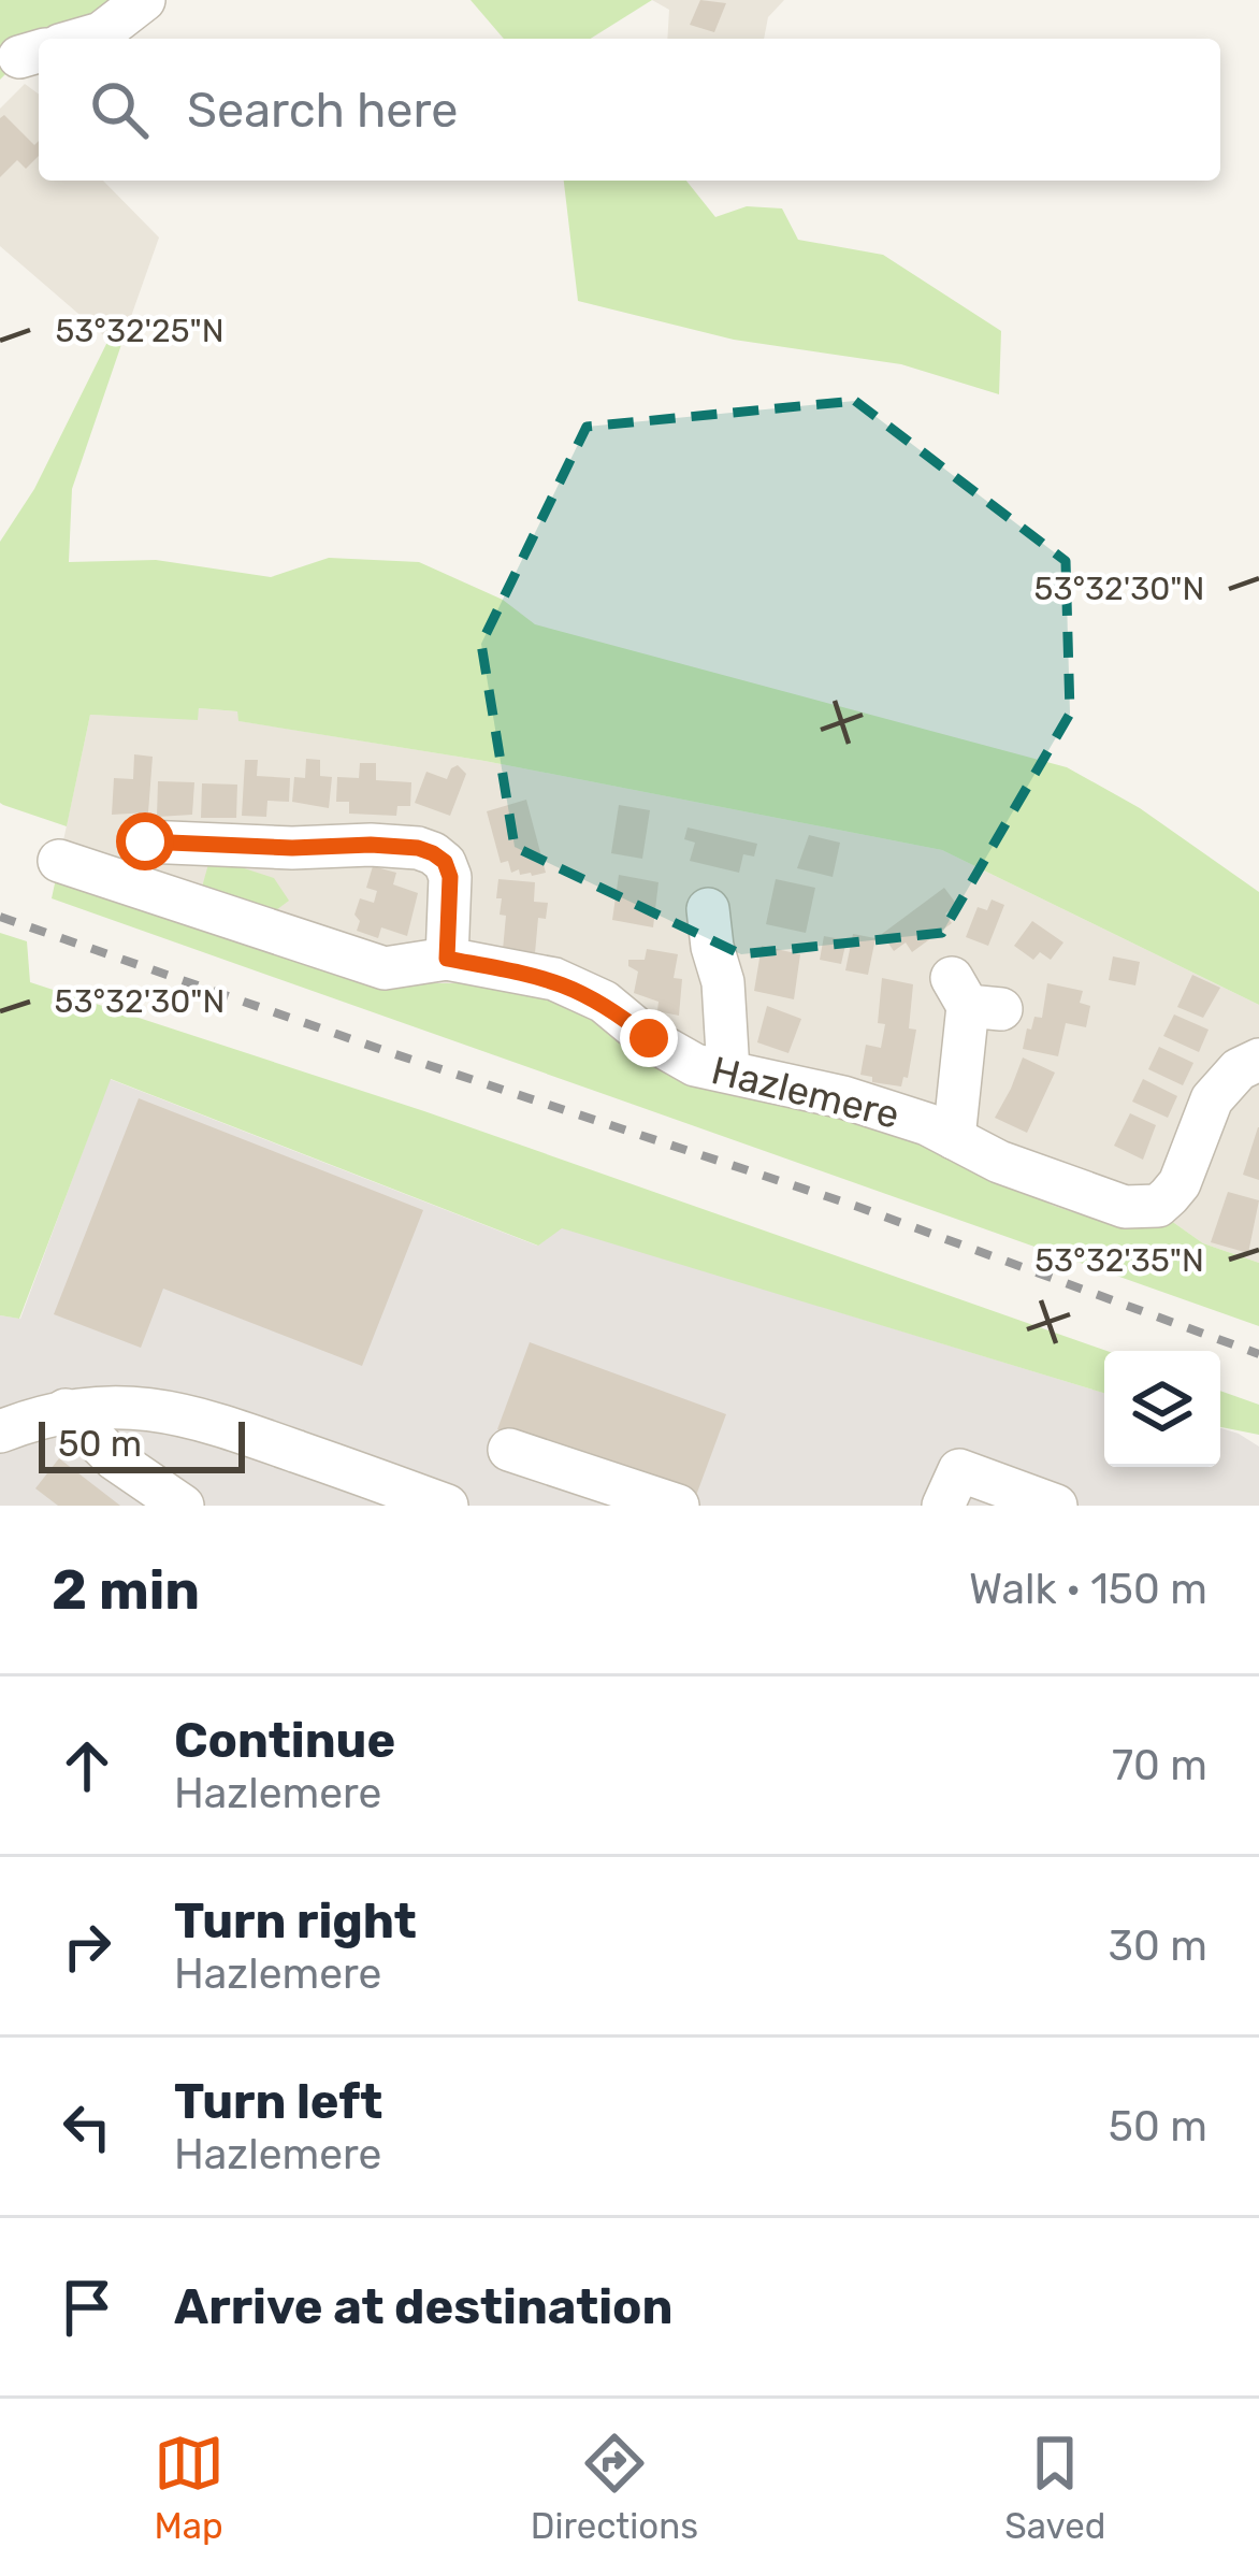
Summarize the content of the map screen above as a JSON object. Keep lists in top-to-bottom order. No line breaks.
{"streets":{"street":["Hazlemere"]},"scale_bar":"50 m","page":{"search":"Search here","scale":"50 m","heading":["2 min","Walk · 150 m"],"list":[["Continue","Hazlemere","70 m"],["Turn right","Hazlemere","30 m"],["Turn left","Hazlemere","50 m"],"Arrive at destination"],"nav":["Map","Directions","Saved"]},"coordinates":["53°32'25\"N","53°32'30\"N","53°32'35\"N"]}
